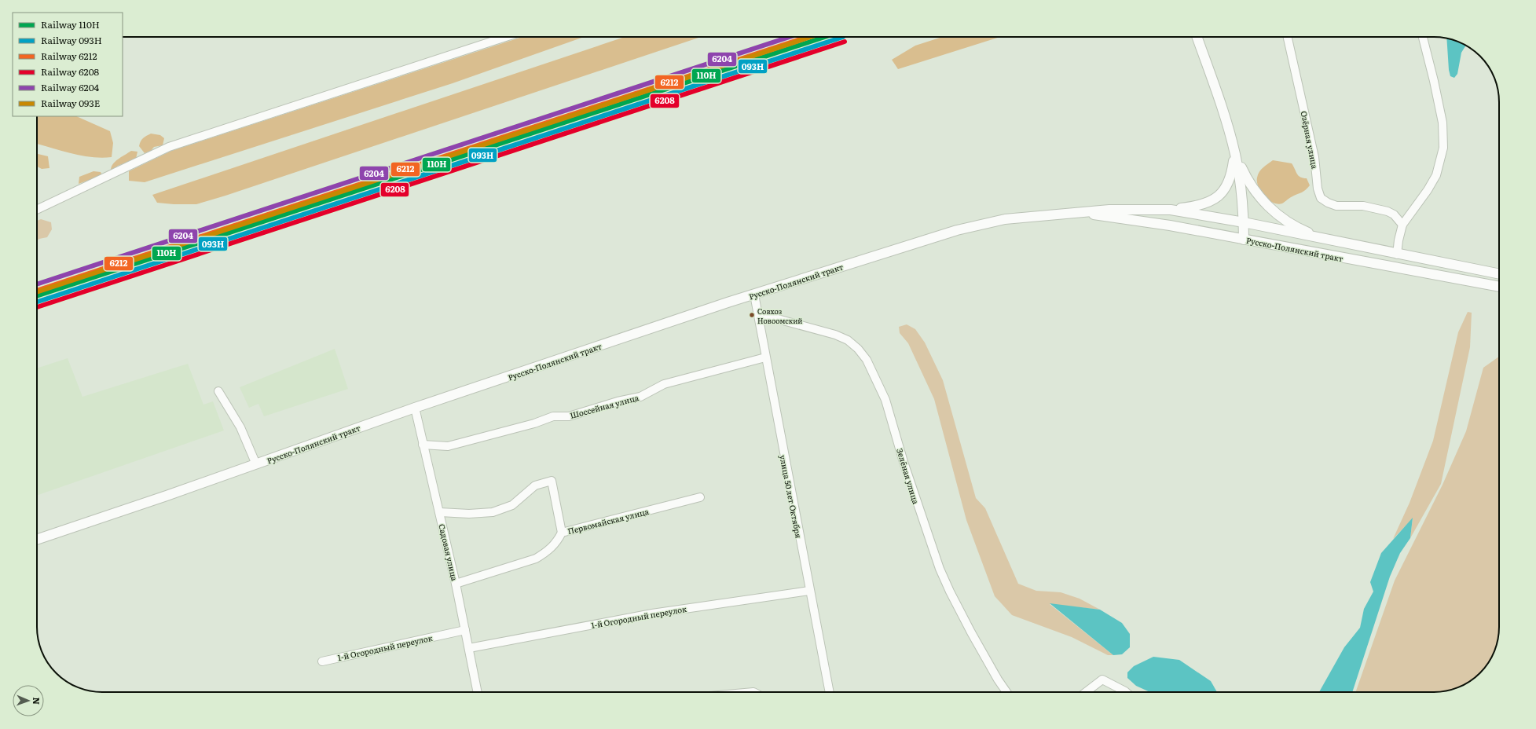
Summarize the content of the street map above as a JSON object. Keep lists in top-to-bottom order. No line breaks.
{"streets":{"main road":["Русско-Полянский тракт"],"street":["Озёрная улица","Шоссейная улица","Зелёная улица","улица 50 лет Октября","Первомайская улица","Садовая улица","1-й Огородный переулок"]},"crossings":[["Русско-Полянский тракт","улица 50 лет Октября"],["Русско-Полянский тракт","Садовая улица"],["Шоссейная улица","улица 50 лет Октября"],["Шоссейная улица","Садовая улица"],["Зелёная улица","улица 50 лет Октября"],["улица 50 лет Октября","1-й Огородный переулок"],["Первомайская улица","Садовая улица"],["Садовая улица","1-й Огородный переулок"]],"places":["Совхоз Новоомский"],"lines":["rail line 110Н","rail line 093Н","rail line 6212","rail line 6204","rail line 093Е","rail line 6208"],"legend":["Railway 110Н","Railway 093Н","Railway 6212","Railway 6208","Railway 6204","Railway 093Е"],"north":"right"}
